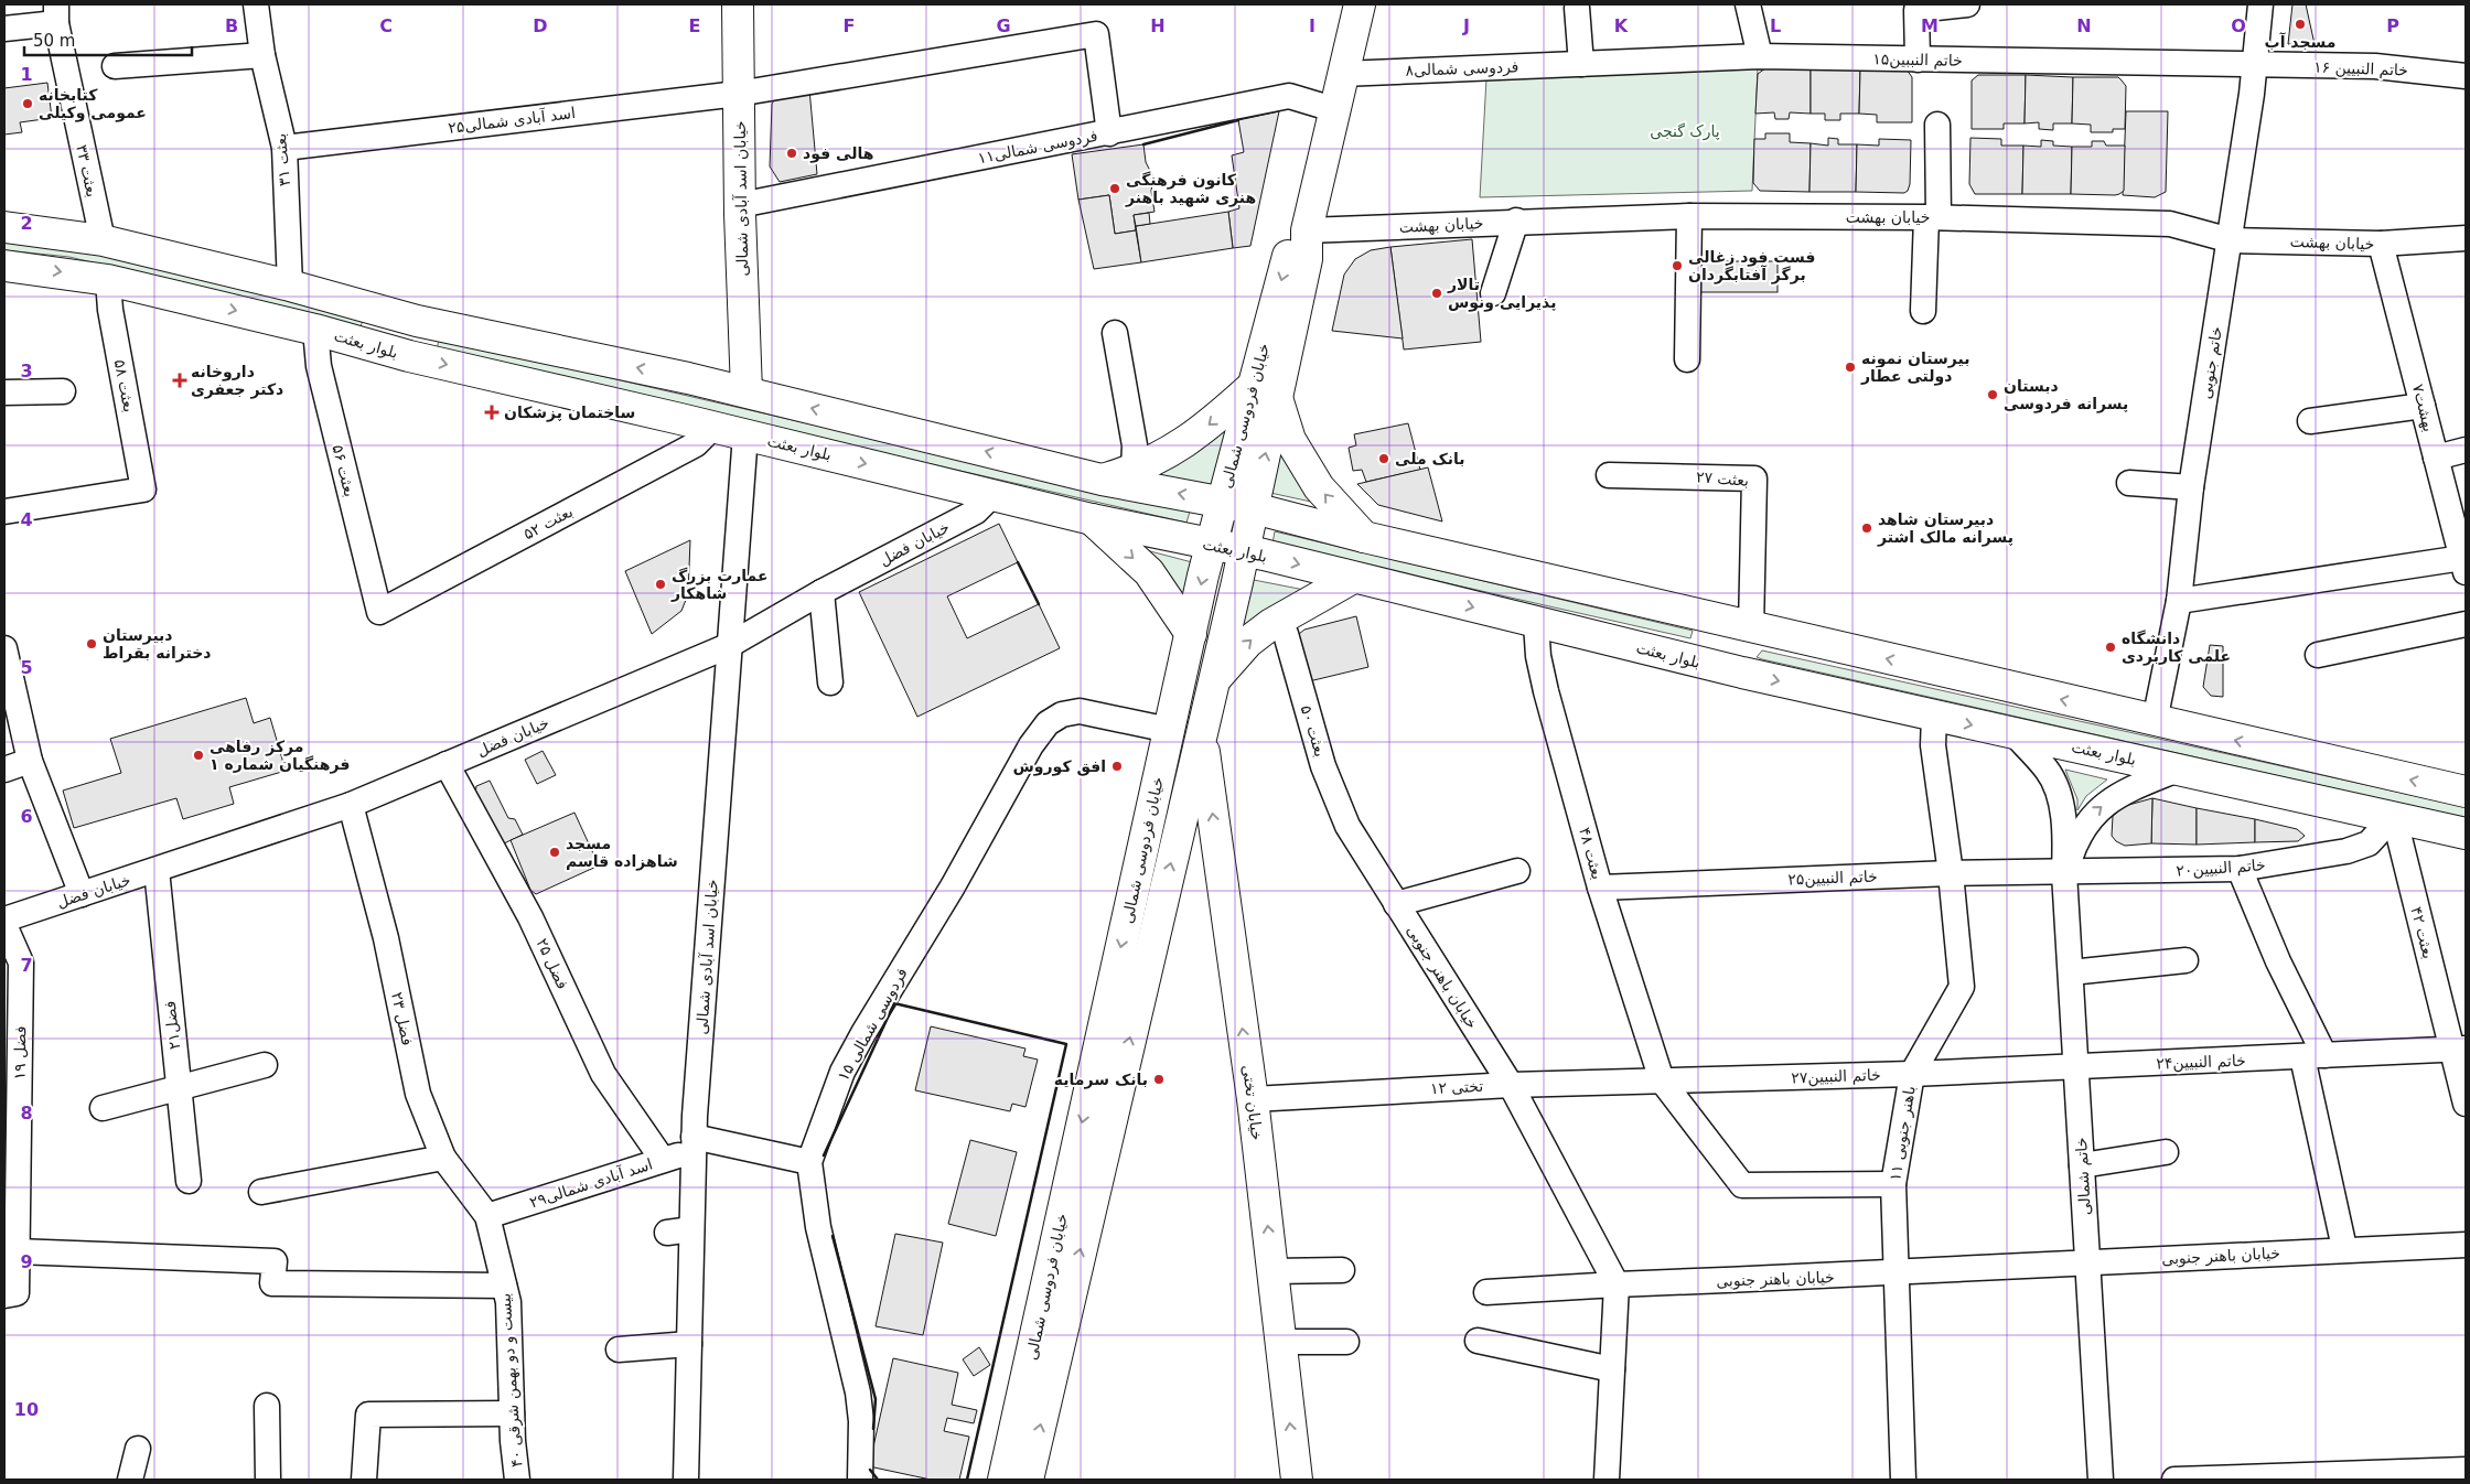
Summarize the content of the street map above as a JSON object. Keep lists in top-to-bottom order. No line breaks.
{"streets":{"main road":["خیابان اسد آبادی شمالی","بلوار بعثت","خیابان فردوسی شمالی","خیابان تختی"],"street":["خاتم النببین۱۵","فردوسی شمالی۸","خاتم النبیین ۱۶","اسد آبادی شمالی۲۵","فردوسی شمالی۱۱","بعثت ۳۱","بعثت ۳۳","خیابان بهشت","خاتم جنوبی","بعثت ۵۸","بهشت۷","بعثت ۵۶","بعثت ۲۷","بعثت ۵۲","خیابان فضل","بعثت ۵۰","بعثت ۴۸","خاتم النبیین۲۰","خاتم النبیین۲۵","بعثت ۴۲","فضل ۲۵","خیابان باهنر جنوبی","فضل ۲۳","فردوسی شمالی ۱۵","فضل۲۱","فضل ۱۹","خاتم النبیین۲۴","خاتم النبیین۲۷","تختی ۱۲","باهنر جنوبی ۱۱","خاتم شمالی","اسد آبادی شمالی۲۹","بیست و دو بهمن شرقی ۴۰"]},"crossings":[["خاتم النببین۱۵","فردوسی شمالی۸"],["خاتم النببین۱۵","خاتم النبیین ۱۶"],["خاتم النببین۱۵","خاتم جنوبی"],["فردوسی شمالی۸","خیابان فردوسی شمالی"],["خاتم النبیین ۱۶","خاتم جنوبی"],["اسد آبادی شمالی۲۵","فردوسی شمالی۱۱"],["اسد آبادی شمالی۲۵","بعثت ۳۱"],["اسد آبادی شمالی۲۵","خیابان اسد آبادی شمالی"],["فردوسی شمالی۱۱","خیابان اسد آبادی شمالی"],["فردوسی شمالی۱۱","خیابان فردوسی شمالی"],["خیابان اسد آبادی شمالی","بلوار بعثت"],["خیابان اسد آبادی شمالی","خیابان فضل"],["خیابان اسد آبادی شمالی","اسد آبادی شمالی۲۹"],["خیابان بهشت","خاتم جنوبی"],["خیابان بهشت","بهشت۷"],["خیابان بهشت","خیابان فردوسی شمالی"],["بلوار بعثت","بعثت ۵۸"],["بلوار بعثت","خیابان فردوسی شمالی"],["بلوار بعثت","بعثت ۵۶"],["بلوار بعثت","بعثت ۵۲"],["بلوار بعثت","خیابان فضل"],["بلوار بعثت","بعثت ۴۸"],["بلوار بعثت","خاتم النبیین۲۰"],["بلوار بعثت","بعثت ۴۲"],["بلوار بعثت","باهنر جنوبی ۱۱"],["بلوار بعثت","خاتم شمالی"],["خیابان فردوسی شمالی","فردوسی شمالی ۱۵"],["خیابان فردوسی شمالی","خیابان تختی"],["بعثت ۵۶","بعثت ۵۲"],["خیابان فضل","فضل ۲۵"],["خیابان فضل","فضل ۲۳"],["خیابان فضل","فضل۲۱"],["بعثت ۵۰","خیابان باهنر جنوبی"],["بعثت ۴۸","خاتم النبیین۲۵"],["بعثت ۴۸","خاتم النبیین۲۷"],["بعثت ۴۸","تختی ۱۲"],["خاتم النبیین۲۰","خاتم النبیین۲۵"],["خاتم النبیین۲۰","بعثت ۴۲"],["خاتم النبیین۲۰","خاتم شمالی"],["خاتم النبیین۲۵","باهنر جنوبی ۱۱"],["خاتم النبیین۲۵","خاتم شمالی"],["بعثت ۴۲","خاتم النبیین۲۴"],["فضل ۲۵","اسد آبادی شمالی۲۹"],["خیابان باهنر جنوبی","تختی ۱۲"],["خیابان باهنر جنوبی","باهنر جنوبی ۱۱"],["خیابان باهنر جنوبی","خاتم شمالی"],["فضل ۲۳","اسد آبادی شمالی۲۹"],["فضل ۲۳","بیست و دو بهمن شرقی ۴۰"],["خاتم النبیین۲۴","خاتم النبیین۲۷"],["خاتم النبیین۲۴","خاتم شمالی"],["خاتم النبیین۲۷","تختی ۱۲"],["خاتم النبیین۲۷","باهنر جنوبی ۱۱"],["خاتم النبیین۲۷","خاتم شمالی"],["تختی ۱۲","خیابان تختی"],["اسد آبادی شمالی۲۹","بیست و دو بهمن شرقی ۴۰"]],"one_way":["خیابان تختی"],"parks":["پارک گنجی"],"places":{"other":["مسجد آب","کتابخانه عمومی وکیلی","هالی فود","کانون فرهنگی هنری شهید باهنر","فست فود زغالی برگر آفتابگردان","تالار پذیرایی ونوس","بیرستان نمونه دولتی عطار","دبستان پسرانه فردوسی","بانک ملی","دبیرستان شاهد پسرانه مالک اشتر","عمارت بزرگ شاهکار","دبیرستان دخترانه بقراط","دانشگاه علمی کاربردی","مرکز رفاهی فرهنگیان شماره ۱","افق کوروش","مسجد شاهزاده قاسم","بانک سرمایه"],"health":["داروخانه دکتر جعفری","ساختمان پزشکان"]},"scale_bar":"50 m","grid":{"columns":["B","C","D","E","F","G","H","I","J","K","L","M","N","O","P"],"rows":["1","2","3","4","5","6","7","8","9","10"]}}
